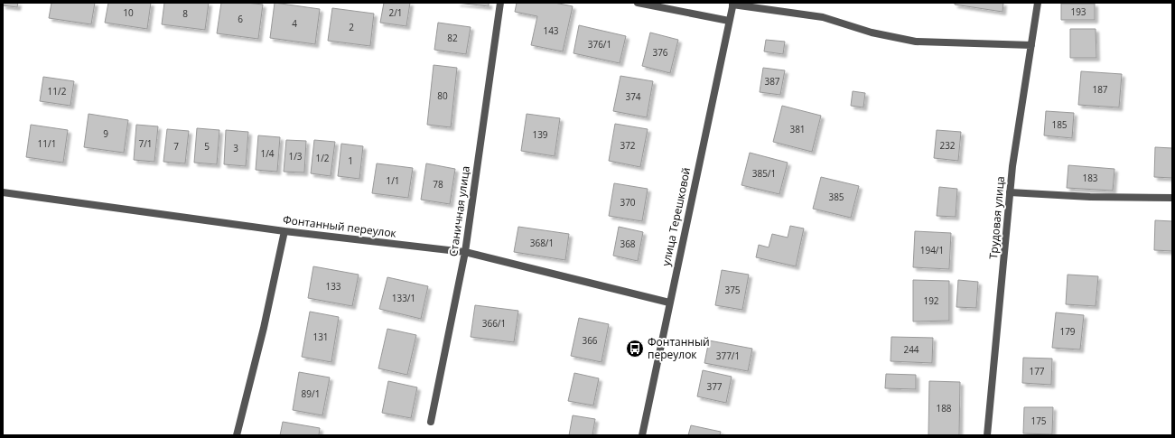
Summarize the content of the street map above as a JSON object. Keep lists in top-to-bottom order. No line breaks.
{"streets":{"street":["Станичная улица","улица Терешковой","Трудовая улица","Фонтанный переулок"]},"crossings":[["Станичная улица","Фонтанный переулок"],["улица Терешковой","Фонтанный переулок"]],"places":{"bus stop":["Фонтанный переулок"]},"house_numbers":["193","10","2/1","8","6","4","2","143","82","376/1","376","387","187","11/2","80","374","185","381","9","139","11/1","7/1","372","232","7","5","3","1/4","1/3","1/2","1","385/1","183","1/1","78","385","370","368/1","368","194/1","133","375","133/1","192","366/1","179","131","366","244","377/1","177","377","89/1","188","175"]}
